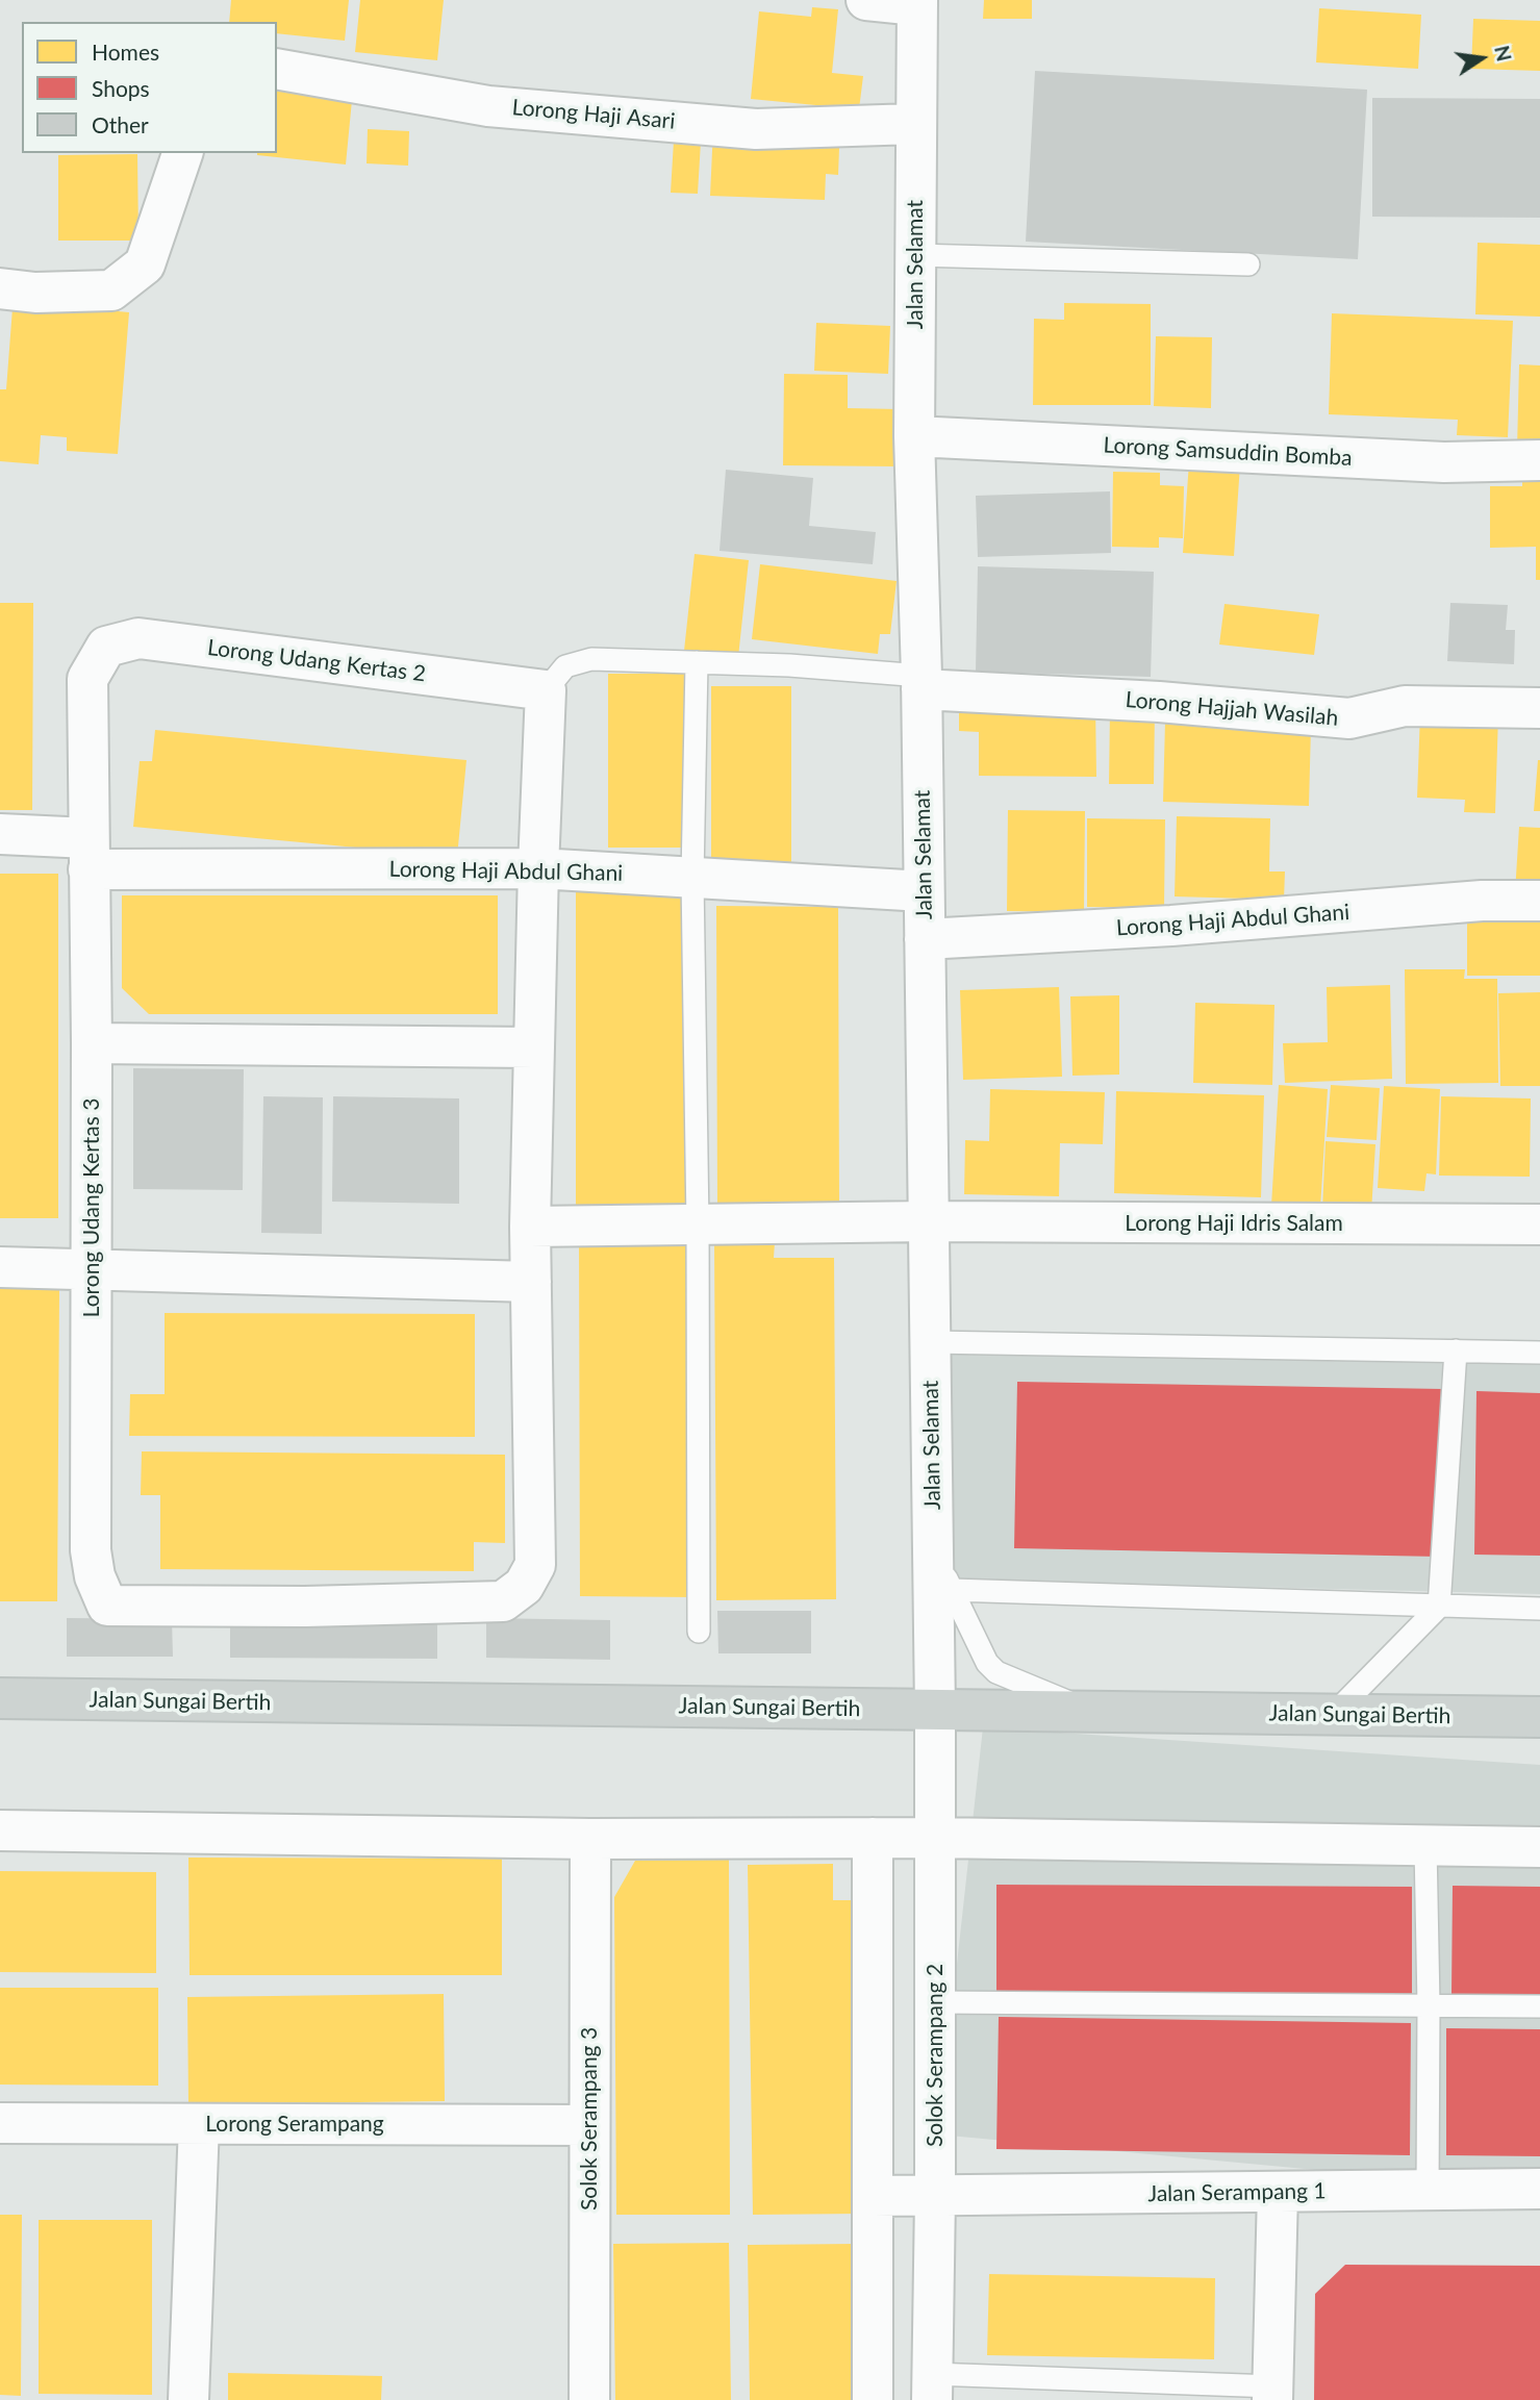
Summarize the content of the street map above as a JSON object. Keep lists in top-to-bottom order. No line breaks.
{"streets":{"main road":["Jalan Sungai Bertih"],"street":["Lorong Haji Asari","Jalan Selamat","Lorong Samsuddin Bomba","Lorong Udang Kertas 2","Lorong Hajjah Wasilah","Lorong Haji Abdul Ghani","Lorong Udang Kertas 3","Lorong Haji Idris Salam","Solok Serampang 2","Solok Serampang 3","Lorong Serampang","Jalan Serampang 1"]},"crossings":[["Lorong Haji Asari","Jalan Selamat"],["Jalan Selamat","Lorong Samsuddin Bomba"],["Jalan Selamat","Lorong Hajjah Wasilah"],["Jalan Selamat","Lorong Haji Abdul Ghani"],["Jalan Selamat","Lorong Haji Idris Salam"],["Jalan Selamat","Jalan Sungai Bertih"],["Jalan Selamat","Solok Serampang 2"],["Lorong Udang Kertas 2","Lorong Haji Abdul Ghani"],["Lorong Udang Kertas 2","Lorong Udang Kertas 3"],["Lorong Haji Abdul Ghani","Lorong Udang Kertas 3"],["Jalan Sungai Bertih","Solok Serampang 2"],["Solok Serampang 2","Jalan Serampang 1"],["Solok Serampang 3","Lorong Serampang"]],"legend":["Homes","Shops","Other"],"north":"right"}
